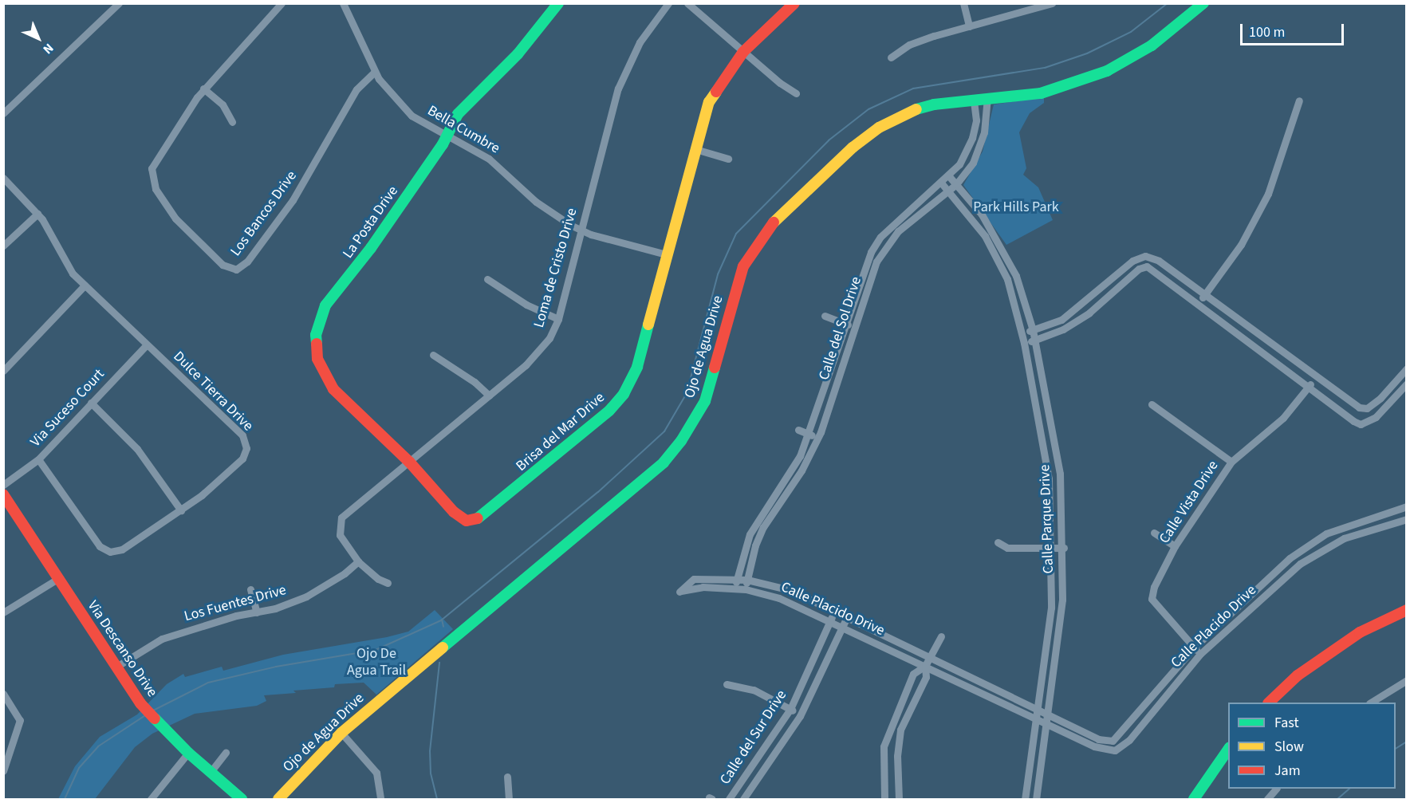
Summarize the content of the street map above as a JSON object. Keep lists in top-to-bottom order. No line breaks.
{"streets":{"street":["Bella Cumbre","Los Bancos Drive","La Posta Drive","Loma de Cristo Drive","Calle del Sol Drive","Ojo de Agua Drive","Dulce Tierra Drive","Via Suceso Court","Brisa del Mar Drive","Calle Vista Drive","Calle Parque Drive","Los Fuentes Drive","Calle Placido Drive","Via Descanso Drive","Calle del Sur Drive"]},"crossings":[["Bella Cumbre","Los Bancos Drive"],["Bella Cumbre","La Posta Drive"],["Bella Cumbre","Loma de Cristo Drive"],["Bella Cumbre","Brisa del Mar Drive"],["La Posta Drive","Loma de Cristo Drive"],["La Posta Drive","Brisa del Mar Drive"],["Loma de Cristo Drive","Brisa del Mar Drive"],["Loma de Cristo Drive","Los Fuentes Drive"],["Calle del Sol Drive","Ojo de Agua Drive"],["Calle del Sol Drive","Calle Parque Drive"],["Calle del Sol Drive","Calle Placido Drive"],["Dulce Tierra Drive","Via Suceso Court"],["Calle Vista Drive","Calle Placido Drive"],["Calle Parque Drive","Calle Placido Drive"],["Los Fuentes Drive","Via Descanso Drive"],["Calle Placido Drive","Calle del Sur Drive"]],"parks":["Park Hills Park","Ojo De Agua Trail"],"legend":["Fast","Slow","Jam"],"scale_bar":"100 m","north":"bottom right"}
